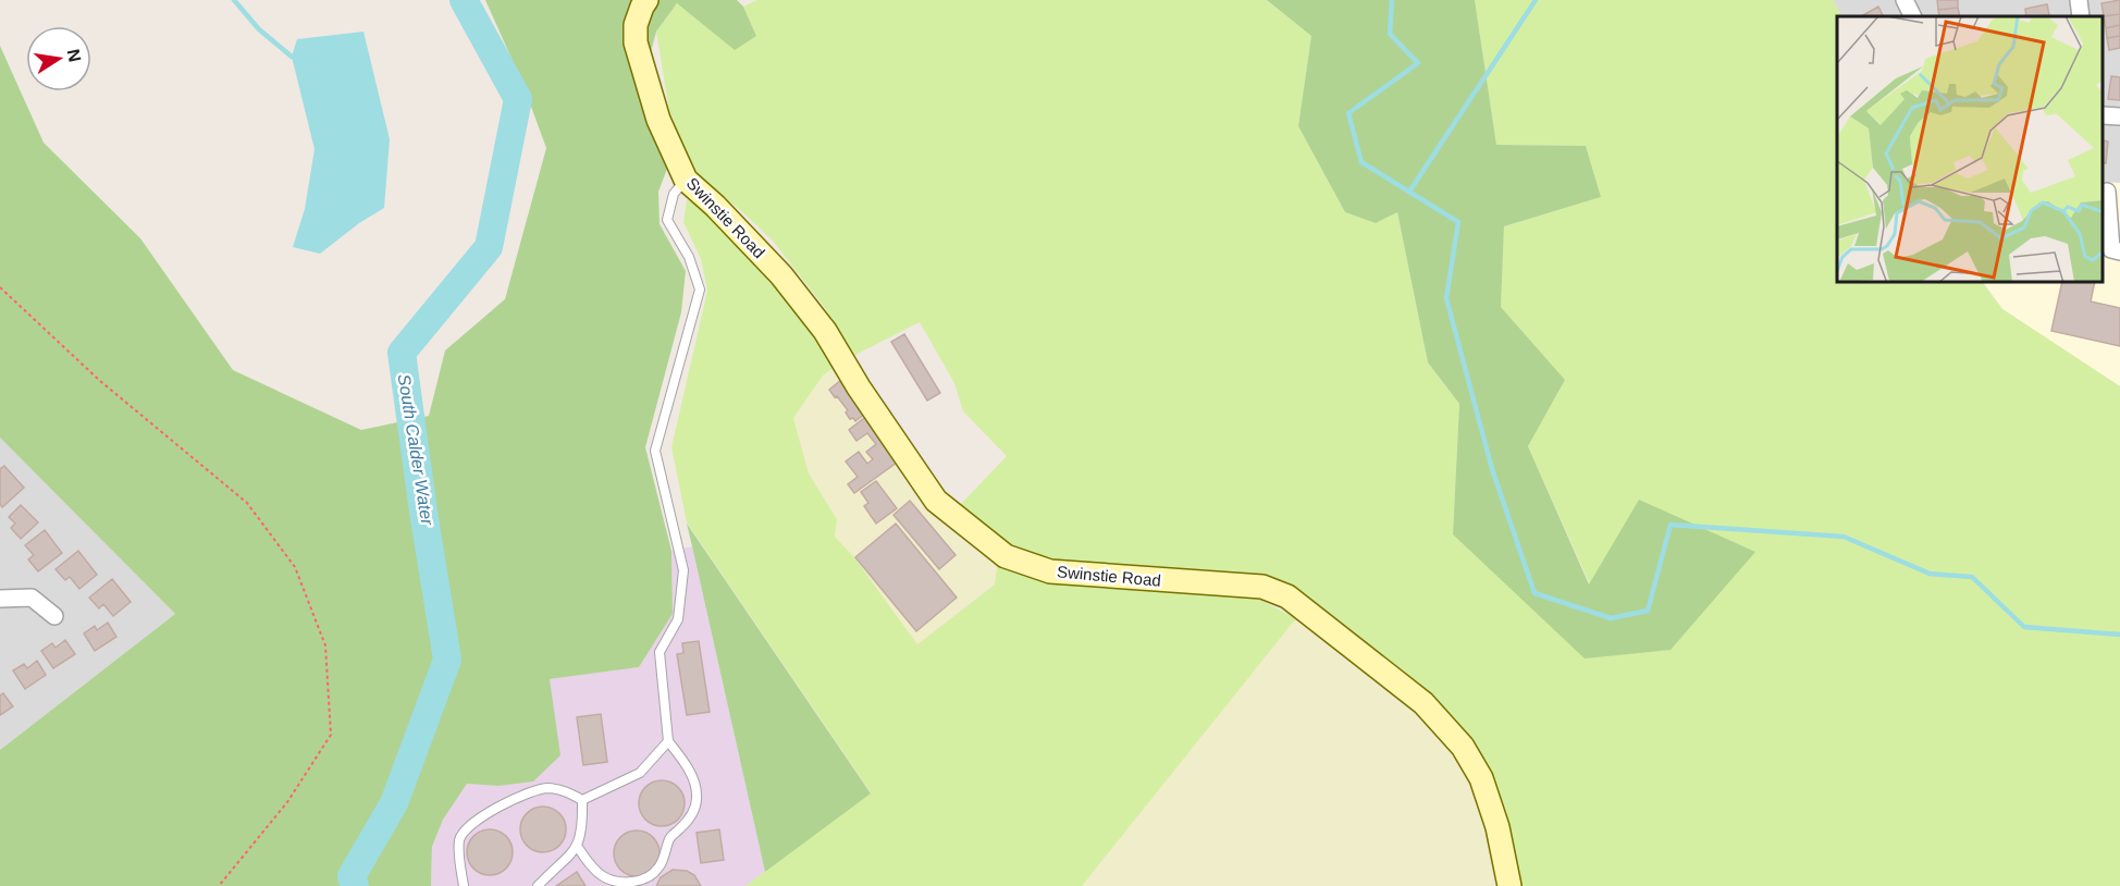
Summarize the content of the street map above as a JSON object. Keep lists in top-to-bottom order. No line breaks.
{"streets":{"street":["Swinstie Road"]},"water":["South Calder Water"],"north":"right"}
